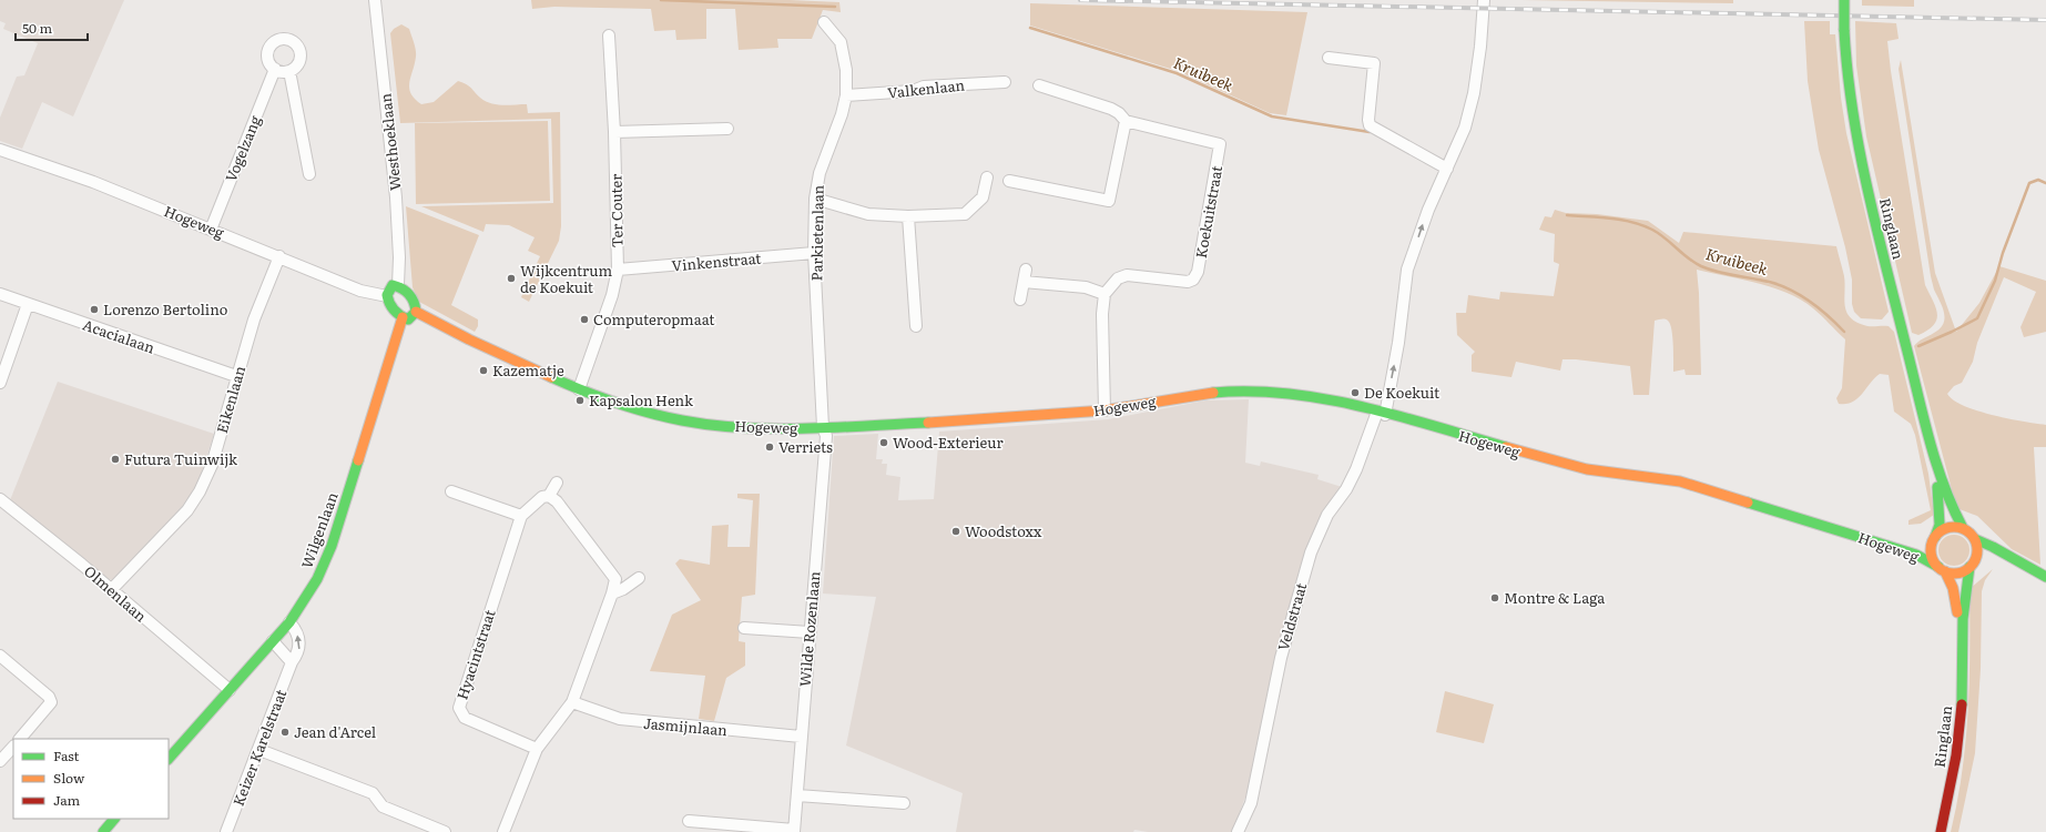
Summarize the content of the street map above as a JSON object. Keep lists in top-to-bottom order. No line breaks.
{"streets":{"street":["Valkenlaan","Westhoeklaan","Vogelzang","Ter Couter","Koekuitstraat","Hogeweg","Ringlaan","Parkietenlaan","Vinkenstraat","Acacialaan","Eikenlaan","Wilgenlaan","Olmenlaan","Veldstraat","Wilde Rozenlaan","Hyacintstraat","Jasmijnlaan","Keizer Karelstraat"]},"crossings":[["Valkenlaan","Parkietenlaan"],["Vogelzang","Hogeweg"],["Ter Couter","Hogeweg"],["Ter Couter","Vinkenstraat"],["Hogeweg","Ringlaan"],["Hogeweg","Parkietenlaan"],["Hogeweg","Eikenlaan"],["Hogeweg","Veldstraat"],["Hogeweg","Wilde Rozenlaan"],["Parkietenlaan","Vinkenstraat"],["Parkietenlaan","Wilde Rozenlaan"],["Acacialaan","Eikenlaan"],["Eikenlaan","Olmenlaan"],["Wilgenlaan","Olmenlaan"],["Wilgenlaan","Keizer Karelstraat"],["Wilde Rozenlaan","Jasmijnlaan"]],"water":["Kruibeek"],"places":["Wijkcentrum de Koekuit","Lorenzo Bertolino","Computeropmaat","Kazematje","De Koekuit","Kapsalon Henk","Wood-Exterieur","Verriets","Futura Tuinwijk","Woodstoxx","Montre & Laga","Jean d'Arcel"],"legend":["Fast","Slow","Jam"],"scale_bar":"50 m"}
